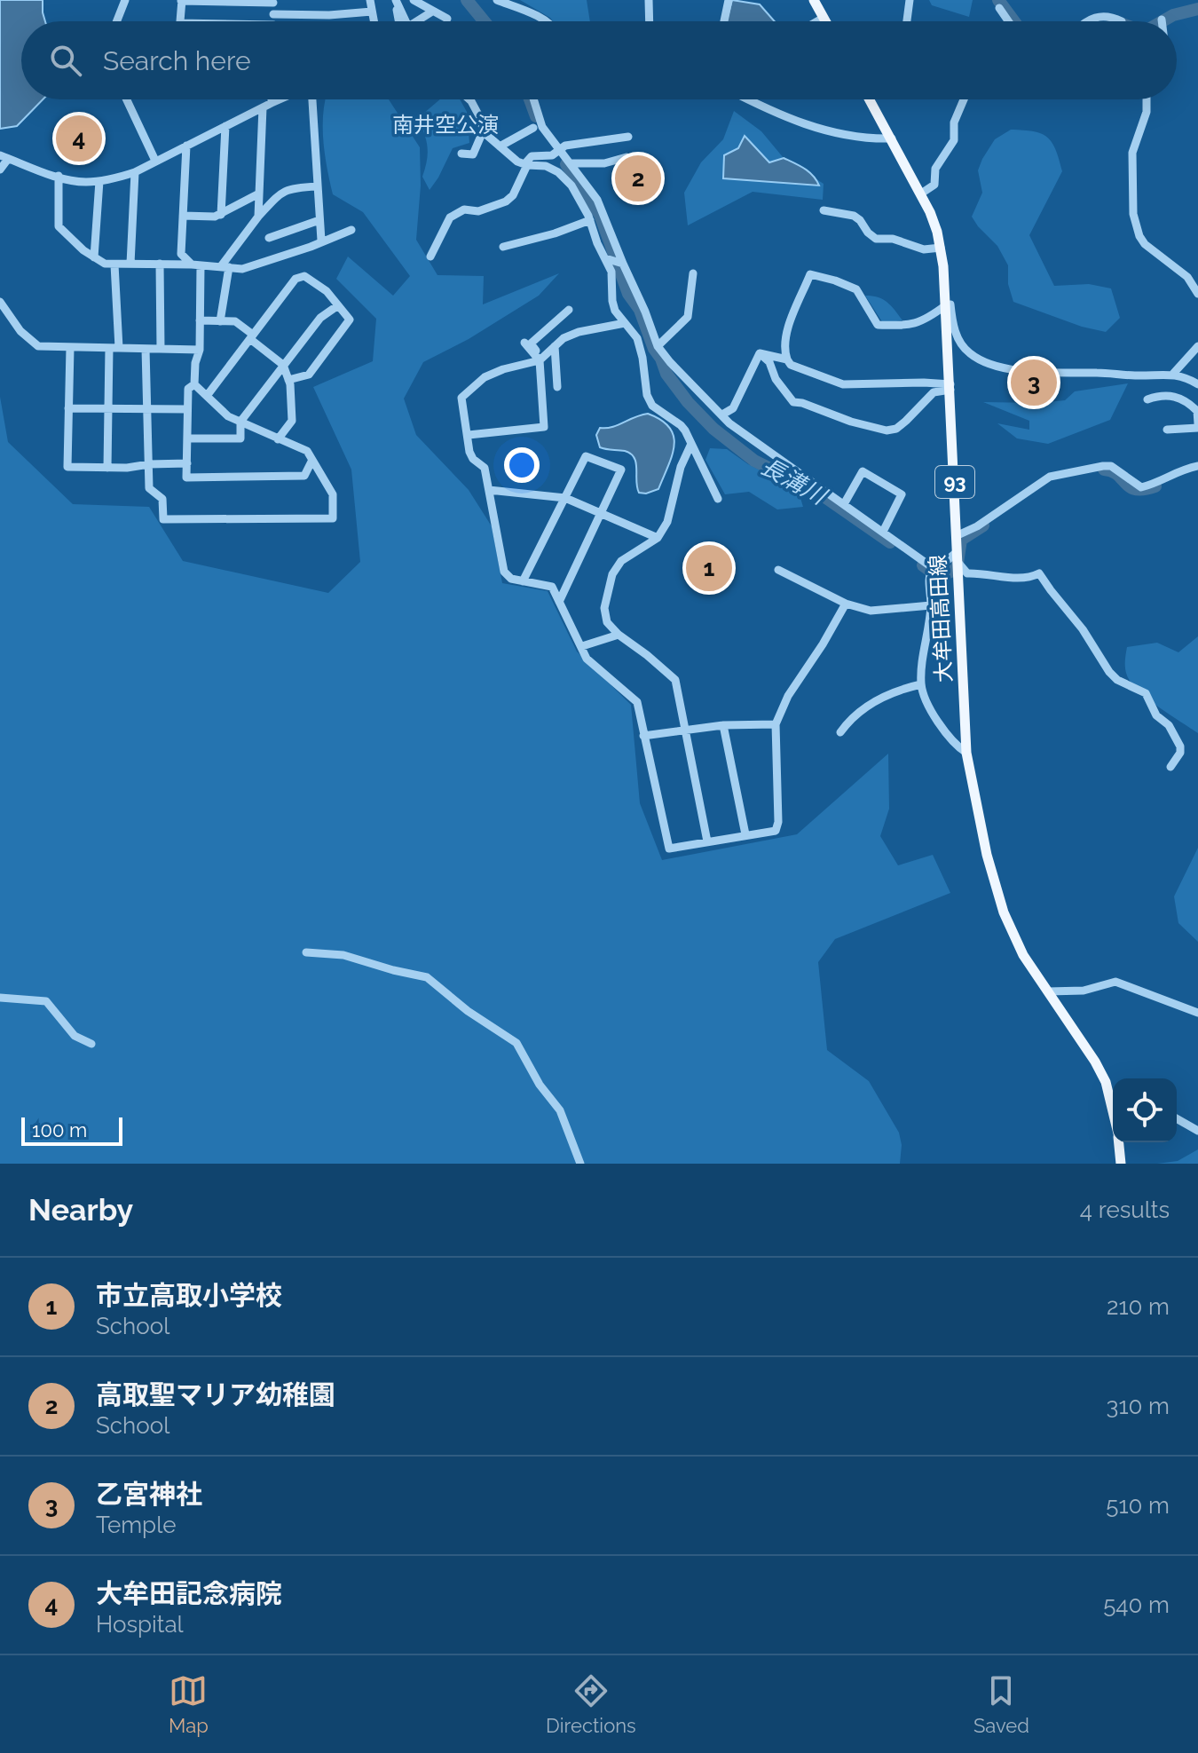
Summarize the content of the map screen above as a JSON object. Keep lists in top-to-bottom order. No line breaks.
{"streets":{"main road":["93","大牟田高田線"]},"water":["長溝川"],"parks":["南井空公演"],"scale_bar":"100 m","page":{"search":"Search here","pins":["4","2","3","1"],"scale":"100 m","heading":["Nearby","4 results"],"list":[{"mark":"1","name":"市立高取小学校","note":"School","value":"210 m"},{"mark":"2","name":"高取聖マリア幼稚園","note":"School","value":"310 m"},{"mark":"3","name":"乙宮神社","note":"Temple","value":"510 m"},{"mark":"4","name":"大牟田記念病院","note":"Hospital","value":"540 m"}],"nav":["Map","Directions","Saved"]}}
